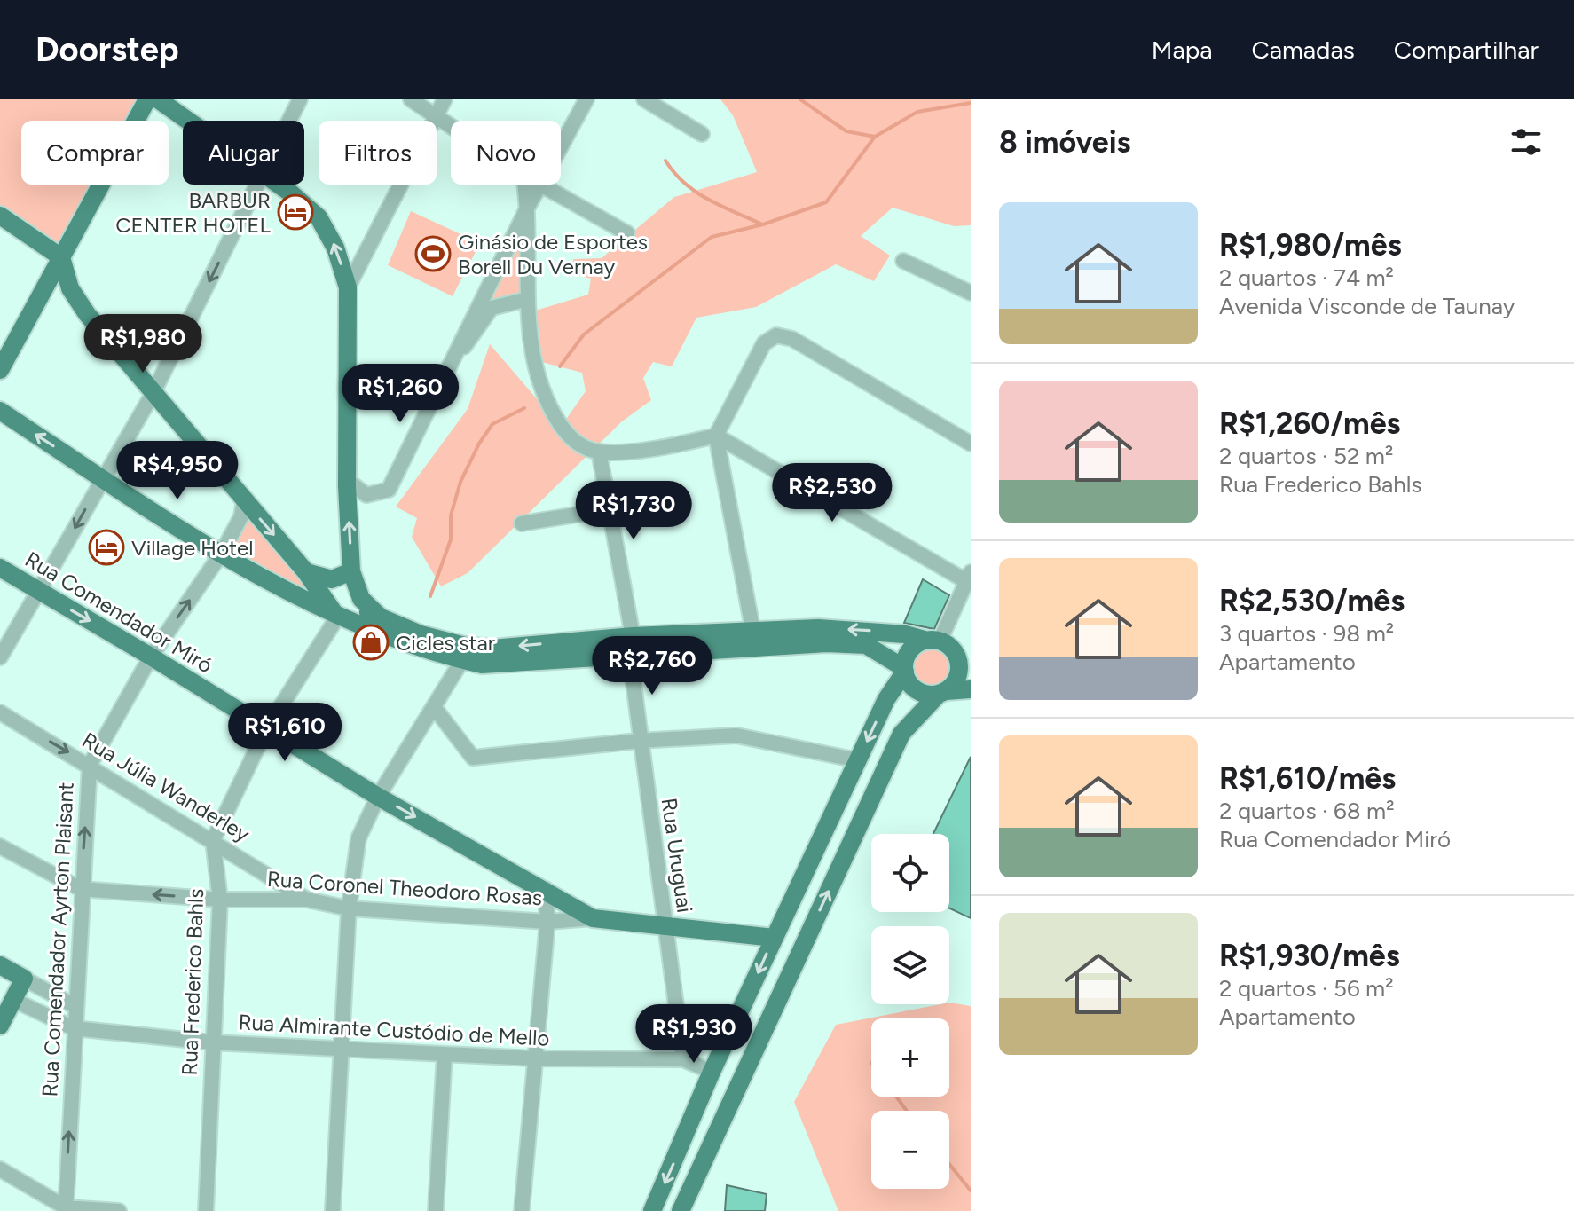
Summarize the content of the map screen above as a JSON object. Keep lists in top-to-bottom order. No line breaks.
{"streets":{"main road":["Rua Comendador Miró","Rua Coronel Theodoro Rosas"],"street":["Rua Júlia Wanderley","Rua Uruguai","Rua Comendador Ayrton Plaisant","Rua Frederico Bahls","Rua Almirante Custódio de Mello"]},"crossings":[["Rua Comendador Miró","Rua Coronel Theodoro Rosas"],["Rua Comendador Miró","Rua Comendador Ayrton Plaisant"],["Rua Júlia Wanderley","Rua Coronel Theodoro Rosas"],["Rua Júlia Wanderley","Rua Comendador Ayrton Plaisant"],["Rua Júlia Wanderley","Rua Frederico Bahls"],["Rua Uruguai","Rua Coronel Theodoro Rosas"],["Rua Uruguai","Rua Almirante Custódio de Mello"],["Rua Coronel Theodoro Rosas","Rua Comendador Ayrton Plaisant"],["Rua Coronel Theodoro Rosas","Rua Frederico Bahls"],["Rua Comendador Ayrton Plaisant","Rua Almirante Custódio de Mello"],["Rua Frederico Bahls","Rua Almirante Custódio de Mello"]],"one_way":["Rua Comendador Ayrton Plaisant"],"places":{"hotel":["BARBUR CENTER HOTEL","Village Hotel"],"sports":["Ginásio de Esportes Borell Du Vernay"],"shop":["Cicles star"]},"page":{"header":"Doorstep","nav":["Mapa","Camadas","Compartilhar"],"heading":"8 imóveis","chip":["Comprar","Alugar","Filtros","Novo"],"list":[{"name":"R$1,980/mês","note":"2 quartos · 74 m² · Avenida Visconde de Taunay"},{"name":"R$1,260/mês","note":"2 quartos · 52 m² · Rua Frederico Bahls"},{"name":"R$2,530/mês","note":"3 quartos · 98 m² · Apartamento"},{"name":"R$1,610/mês","note":"2 quartos · 68 m² · Rua Comendador Miró"},{"name":"R$1,930/mês","note":"2 quartos · 56 m² · Apartamento"}],"price":["R$1,980","R$1,260","R$4,950","R$2,530","R$1,730","R$2,760","R$1,610","R$1,930"],"map_buttons":["+","−"]}}
